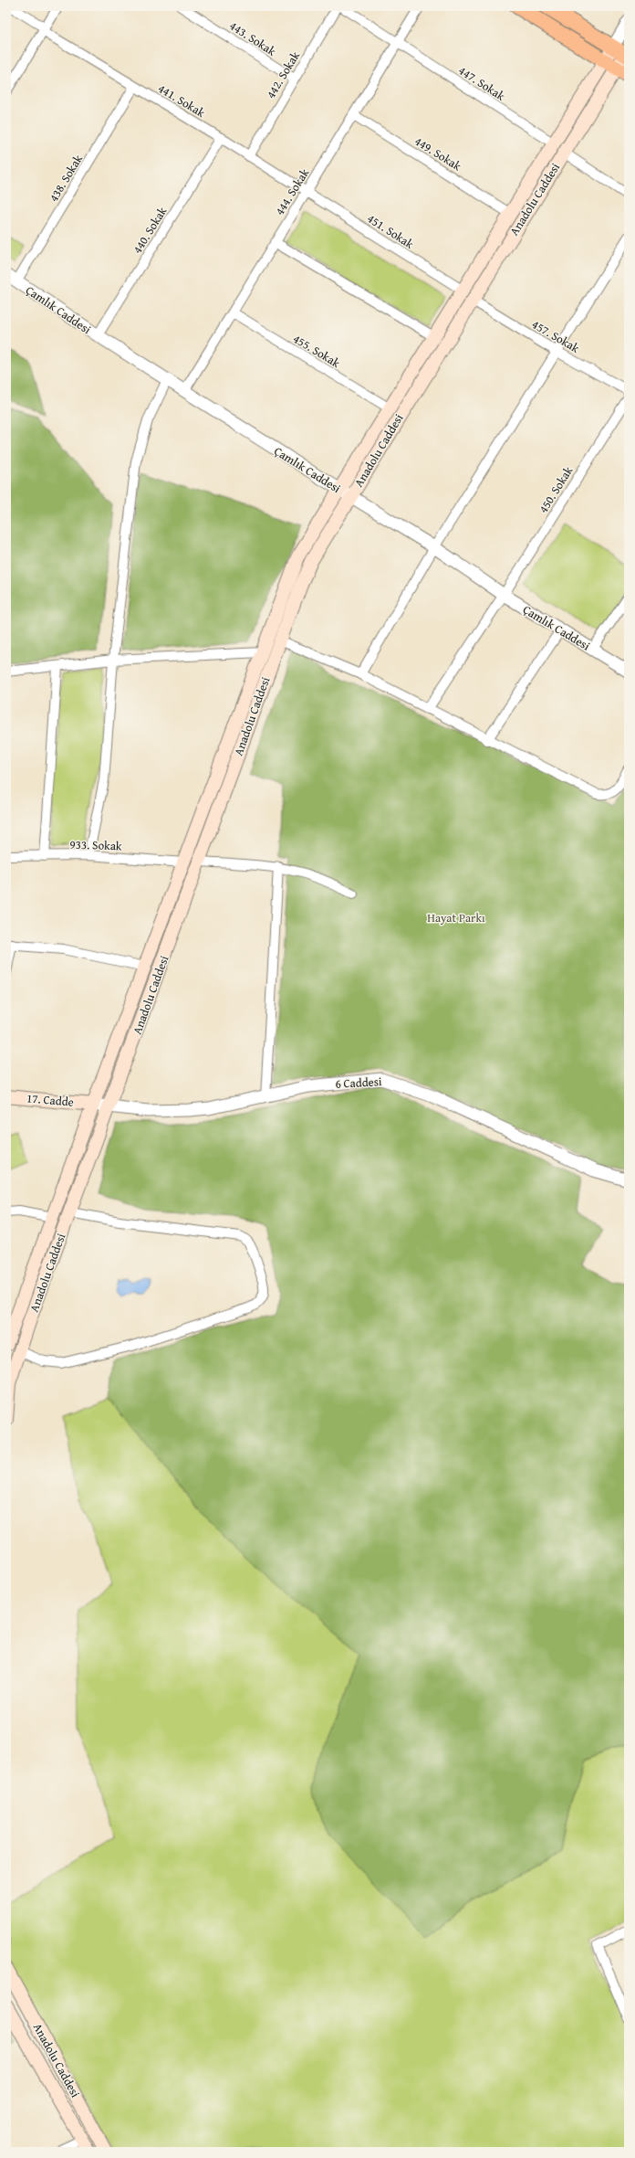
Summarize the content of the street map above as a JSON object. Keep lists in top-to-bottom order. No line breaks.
{"streets":{"main road":["Anadolu Caddesi","17. Cadde"],"street":["443. Sokak","442. Sokak","447. Sokak","441. Sokak","449. Sokak","438. Sokak","444. Sokak","440. Sokak","451. Sokak","Çamlık Caddesi","457. Sokak","455. Sokak","450. Sokak","933. Sokak","6 Caddesi"]},"crossings":[["443. Sokak","442. Sokak"],["442. Sokak","441. Sokak"],["447. Sokak","444. Sokak"],["447. Sokak","Anadolu Caddesi"],["441. Sokak","438. Sokak"],["441. Sokak","444. Sokak"],["441. Sokak","440. Sokak"],["441. Sokak","451. Sokak"],["449. Sokak","444. Sokak"],["449. Sokak","Anadolu Caddesi"],["438. Sokak","Çamlık Caddesi"],["444. Sokak","451. Sokak"],["444. Sokak","Çamlık Caddesi"],["444. Sokak","455. Sokak"],["Anadolu Caddesi","451. Sokak"],["Anadolu Caddesi","Çamlık Caddesi"],["Anadolu Caddesi","457. Sokak"],["Anadolu Caddesi","455. Sokak"],["Anadolu Caddesi","933. Sokak"],["Anadolu Caddesi","6 Caddesi"],["Anadolu Caddesi","17. Cadde"],["440. Sokak","Çamlık Caddesi"],["Çamlık Caddesi","450. Sokak"],["6 Caddesi","17. Cadde"]],"parks":["Hayat Parkı"]}
